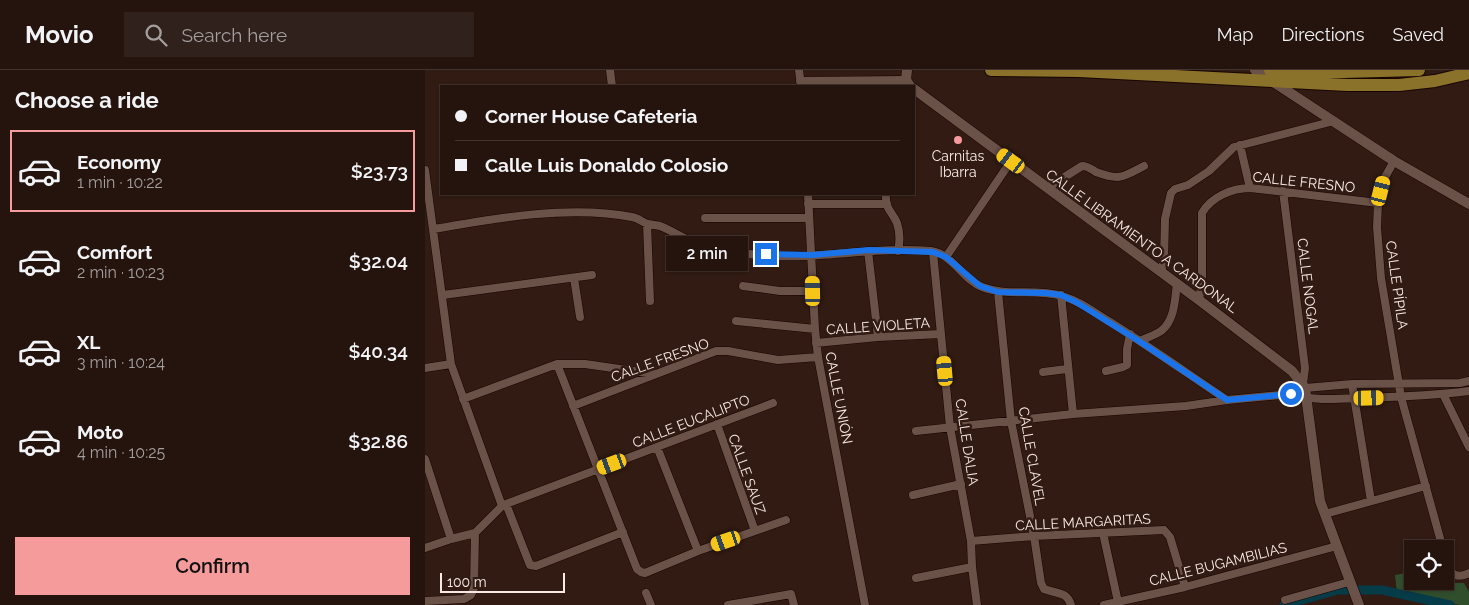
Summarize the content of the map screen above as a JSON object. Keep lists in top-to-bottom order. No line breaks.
{"streets":{"street":["CALLE FRESNO","CALLE LIBRAMIENTO A CARDONAL","CALLE PÍPILA","CALLE NOGAL","CALLE VIOLETA","CALLE UNIÓN","CALLE EUCALIPTO","CALLE DALIA","CALLE CLAVEL","CALLE SAUZ","CALLE MARGARITAS","CALLE BUGAMBILIAS"]},"crossings":[["CALLE FRESNO","CALLE LIBRAMIENTO A CARDONAL"],["CALLE FRESNO","CALLE PÍPILA"],["CALLE FRESNO","CALLE NOGAL"],["CALLE FRESNO","CALLE UNIÓN"],["CALLE LIBRAMIENTO A CARDONAL","CALLE NOGAL"],["CALLE VIOLETA","CALLE UNIÓN"],["CALLE VIOLETA","CALLE DALIA"],["CALLE EUCALIPTO","CALLE SAUZ"],["CALLE DALIA","CALLE MARGARITAS"],["CALLE CLAVEL","CALLE MARGARITAS"],["CALLE MARGARITAS","CALLE BUGAMBILIAS"]],"places":["Carnitas Ibarra"],"scale_bar":"100 m","page":{"header":"Movio","search":"Search here","nav":["Map","Directions","Saved"],"heading":"Choose a ride","banner":["Corner House Cafeteria","Calle Luis Donaldo Colosio"],"list":[{"name":"Economy","note":"1 min · 10:22","value":"$23.73"},{"name":"Comfort","note":"2 min · 10:23","value":"$32.04"},{"name":"XL","note":"3 min · 10:24","value":"$40.34"},{"name":"Moto","note":"4 min · 10:25","value":"$32.86"}],"bubble":"2 min","buttons":"Confirm","scale":"100 m"}}
